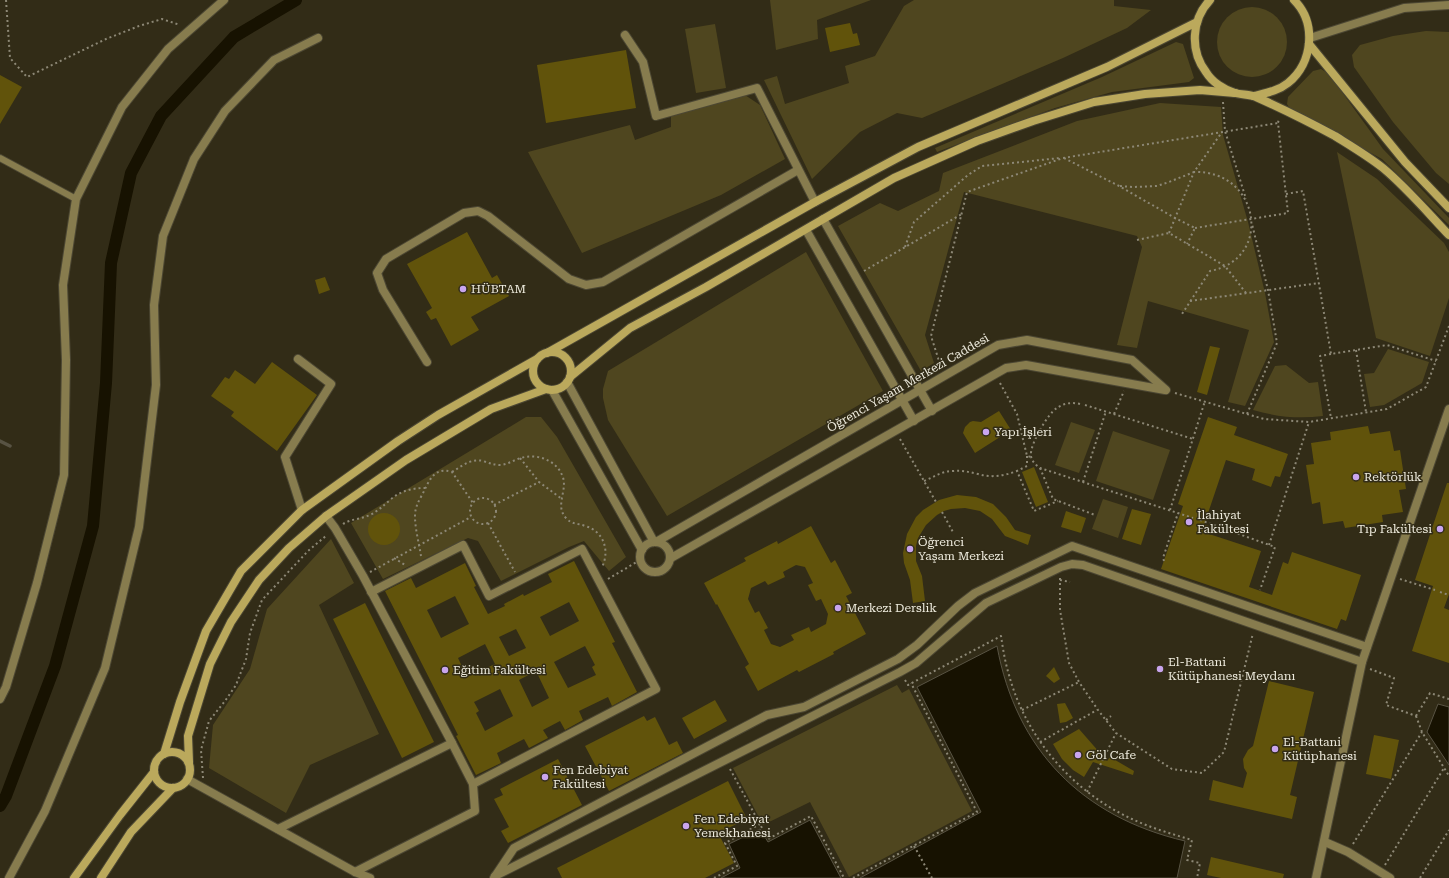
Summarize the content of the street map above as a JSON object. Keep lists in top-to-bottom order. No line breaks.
{"streets":{"street":["Öğrenci Yaşam Merkezi Caddesi"]},"places":["HÜBTAM","Yapı İşleri","Rektörlük","İlahiyat Fakültesi","Tıp Fakültesi","Öğrenci Yaşam Merkezi","Merkezi Derslik","El-Battani Kütüphanesi Meydanı","Eğitim Fakültesi","El-Battani Kütüphanesi","Göl Cafe","Fen Edebiyat Fakültesi","Fen Edebiyat Yemekhanesi"]}
